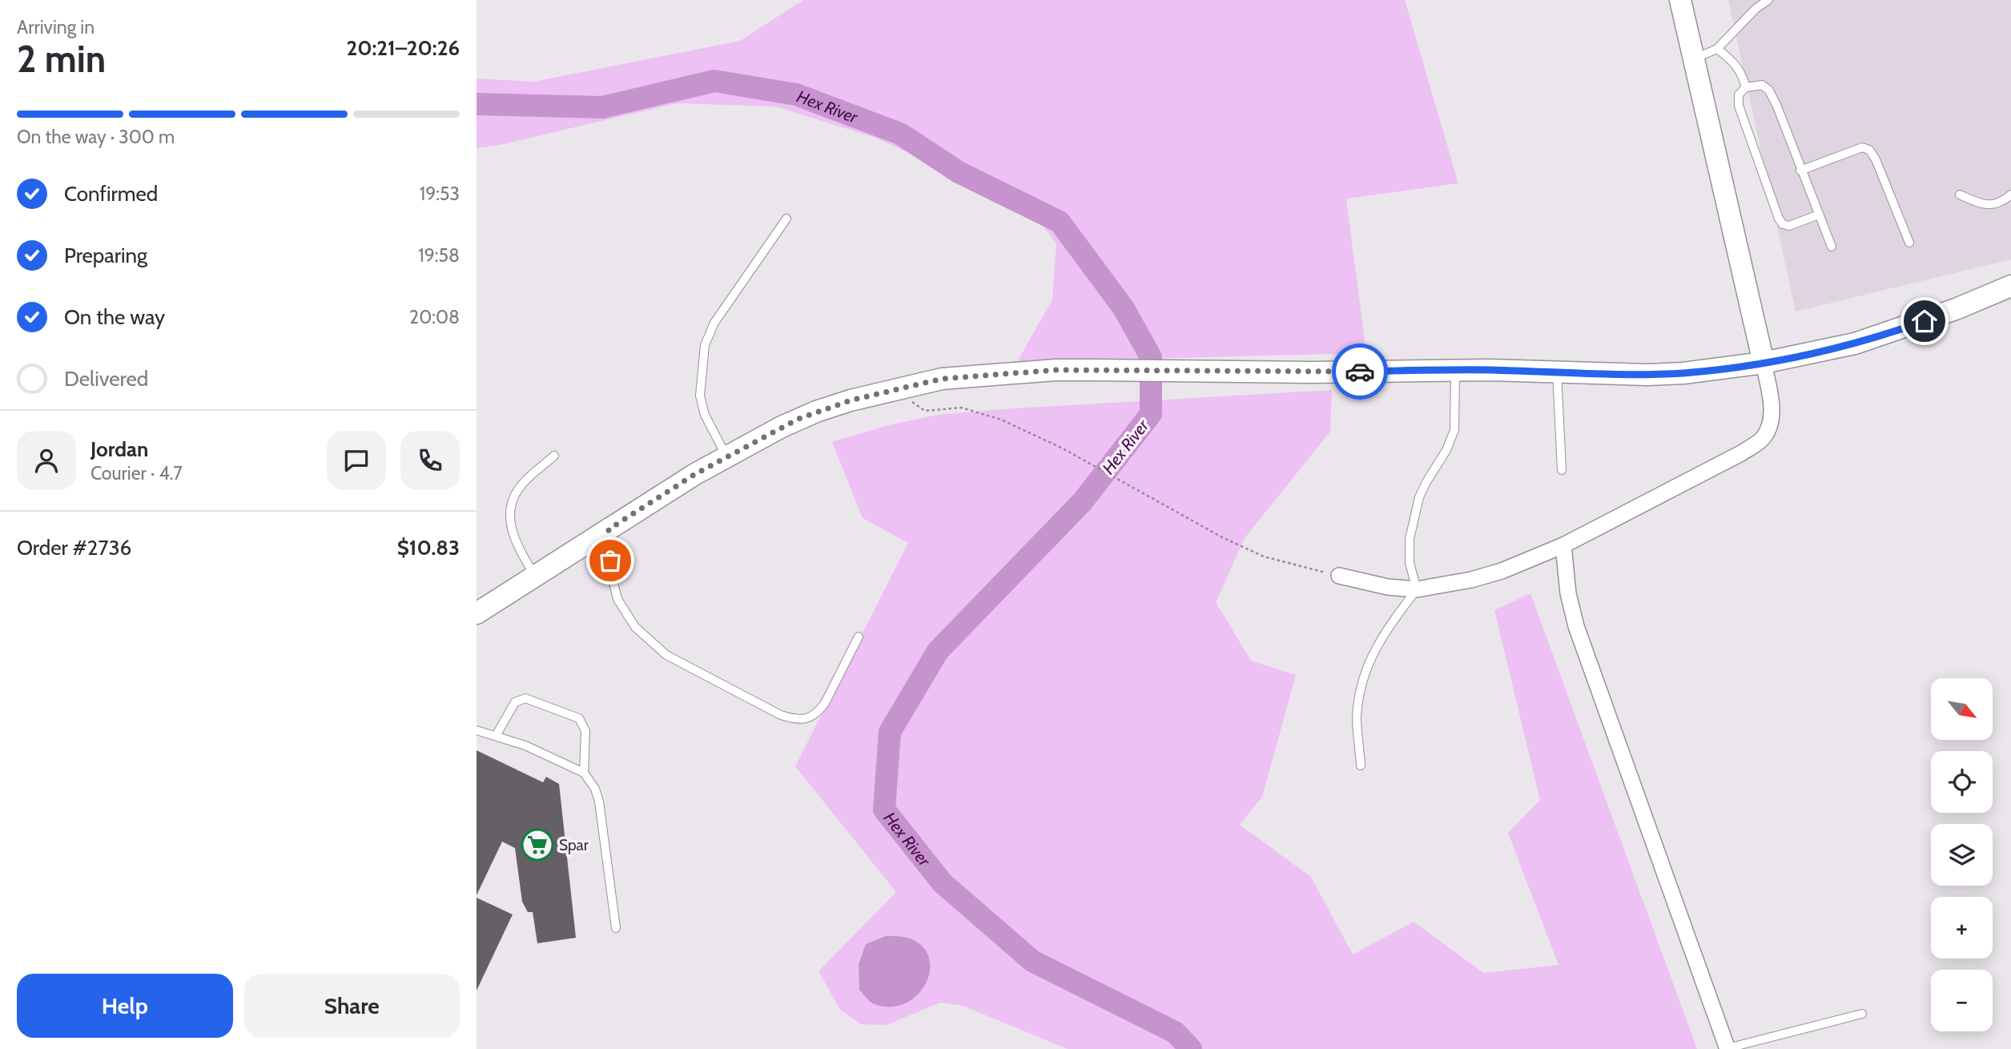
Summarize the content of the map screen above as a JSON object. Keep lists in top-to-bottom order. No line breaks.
{"water":["Hex River"],"places":{"supermarket":["Spar"]},"north":"bottom right","page":{"heading":["2 min","Arriving in","20:21–20:26"],"panel":["Jordan","Courier · 4.7","Order #2736","$10.83"],"bar":"On the way · 300 m","list":[["Confirmed","19:53"],["Preparing","19:58"],["On the way","20:08"],"Delivered"],"map_buttons":["+","−"],"buttons":["Help","Share"]}}
